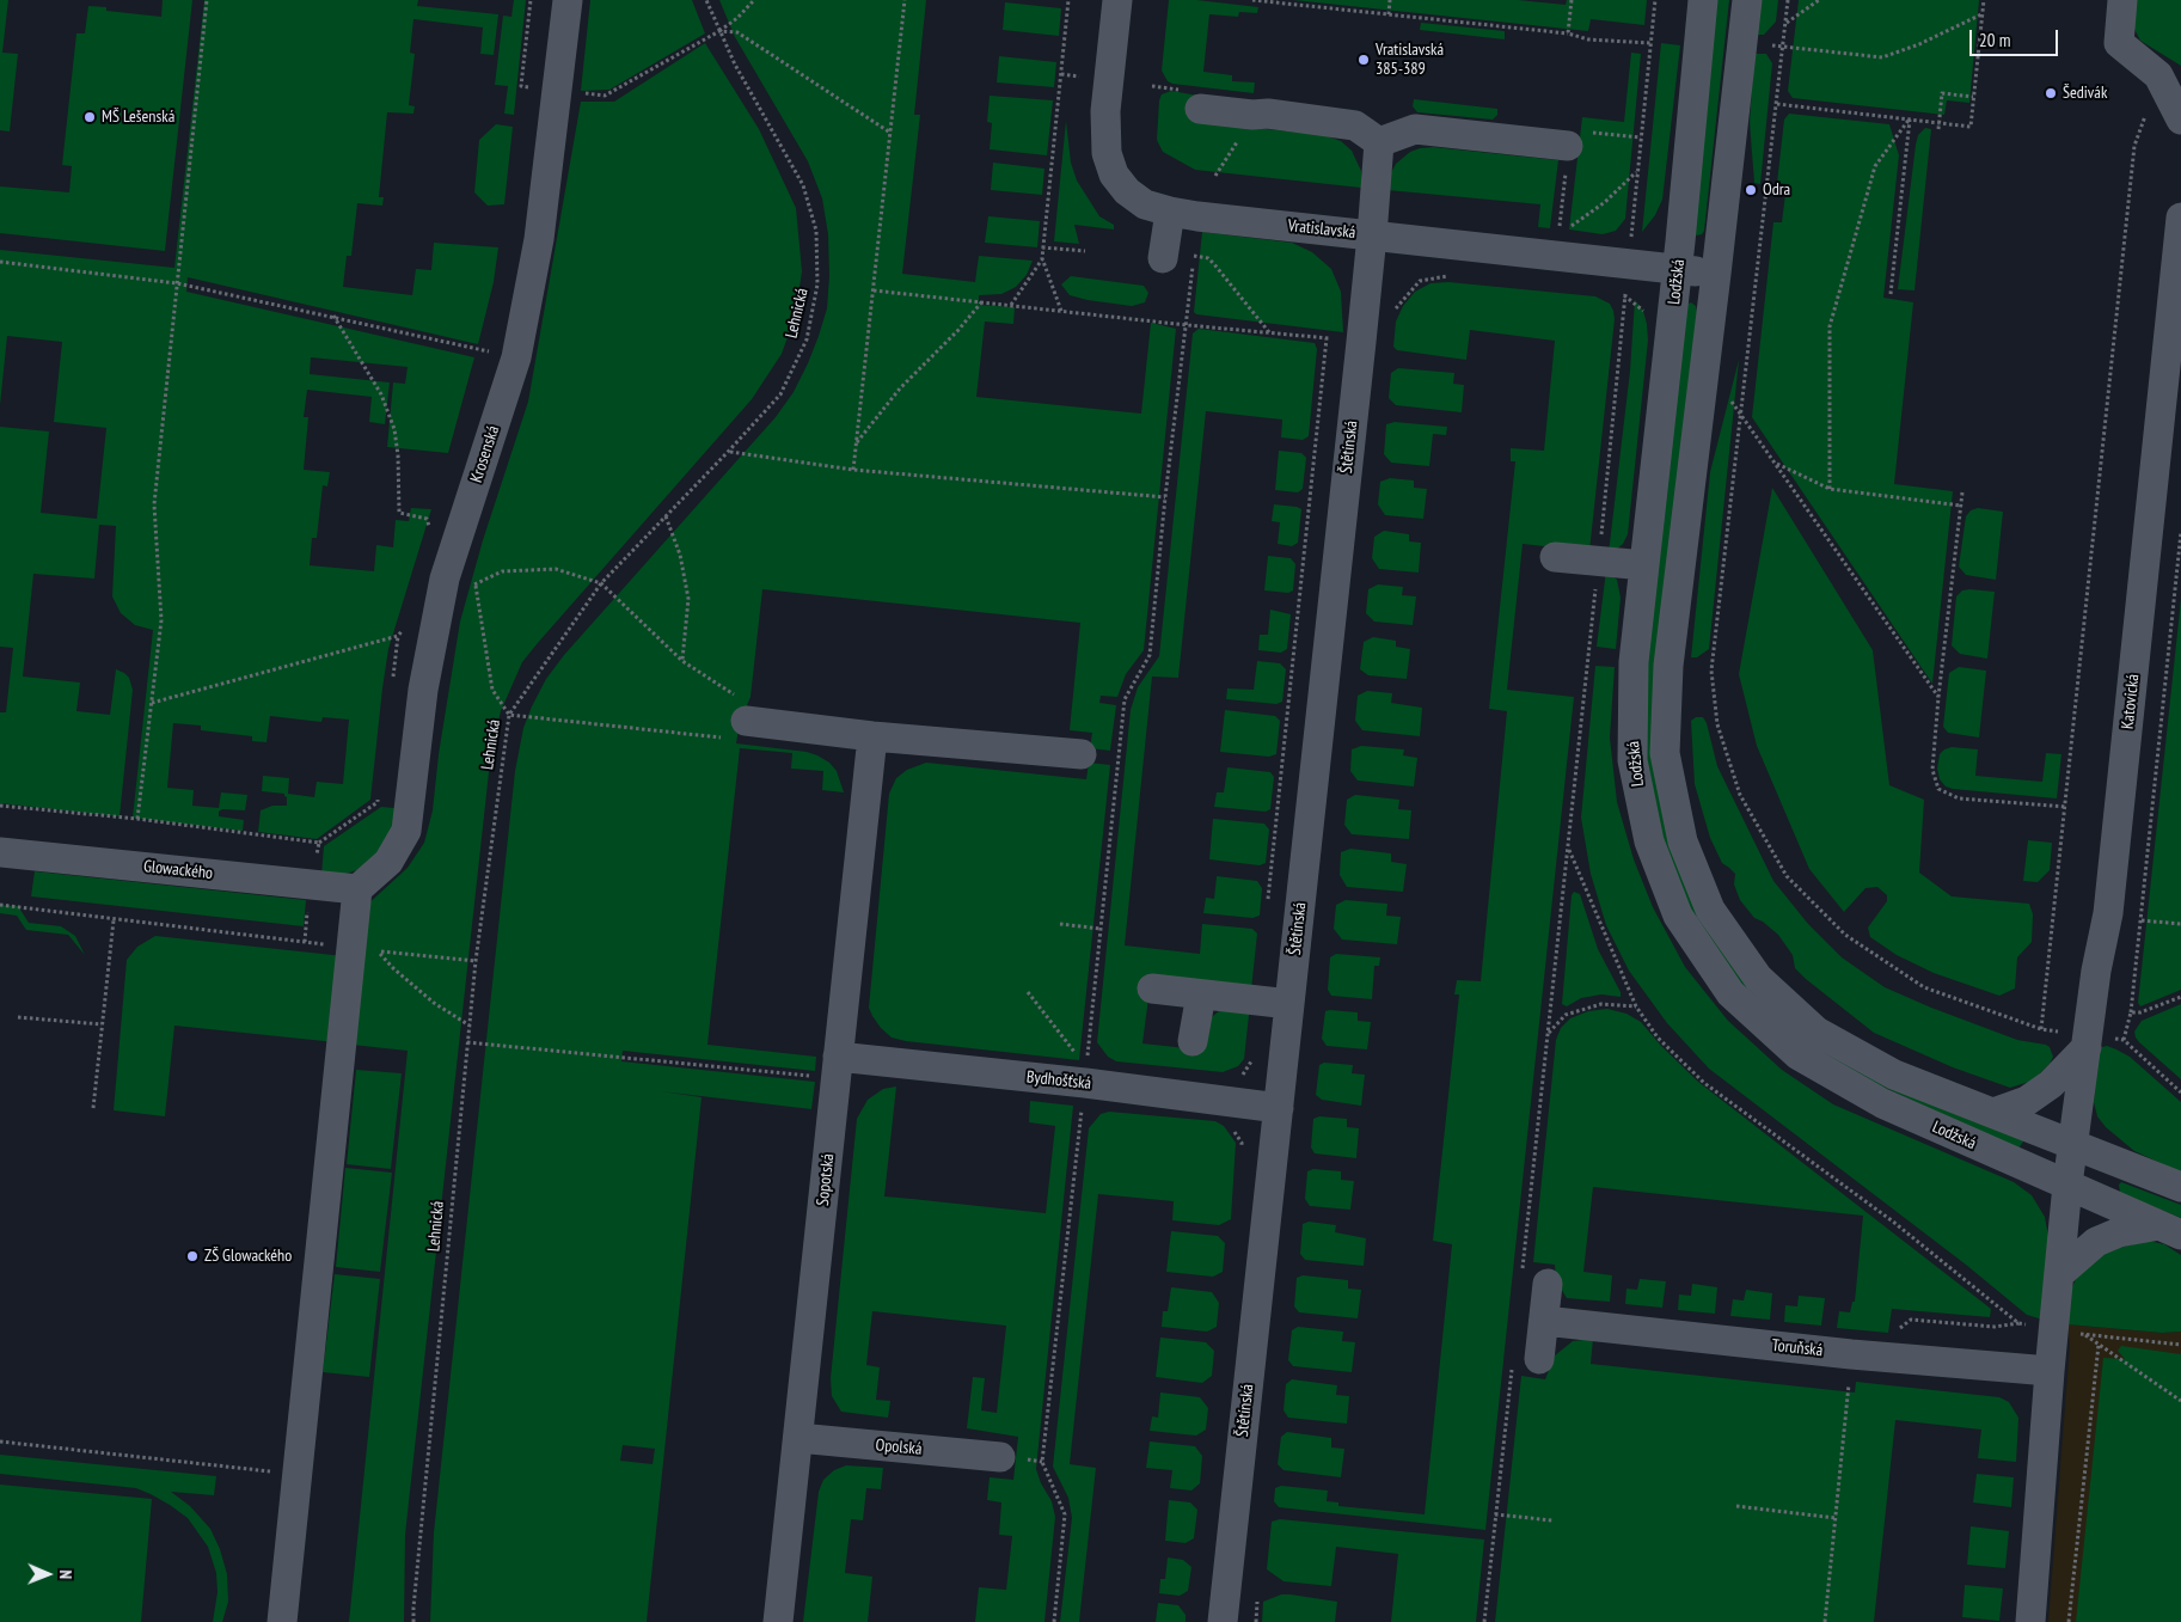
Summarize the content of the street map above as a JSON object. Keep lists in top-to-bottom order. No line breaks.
{"streets":{"street":["Vratislavská","Lodžská","Štětínská","Krosenská","Katovická","Glowackého","Bydhošťská","Sopotská","Toruňská","Opolská"],"path":["Lehnická"]},"crossings":[["Vratislavská","Lodžská"],["Vratislavská","Štětínská"],["Lodžská","Katovická"],["Štětínská","Bydhošťská"],["Krosenská","Glowackého"],["Bydhošťská","Sopotská"],["Sopotská","Opolská"]],"places":["Vratislavská 385-389","Šedivák","MŠ Lešenská","Odra","ZŠ Glowackého"],"scale_bar":"20 m","north":"right"}
